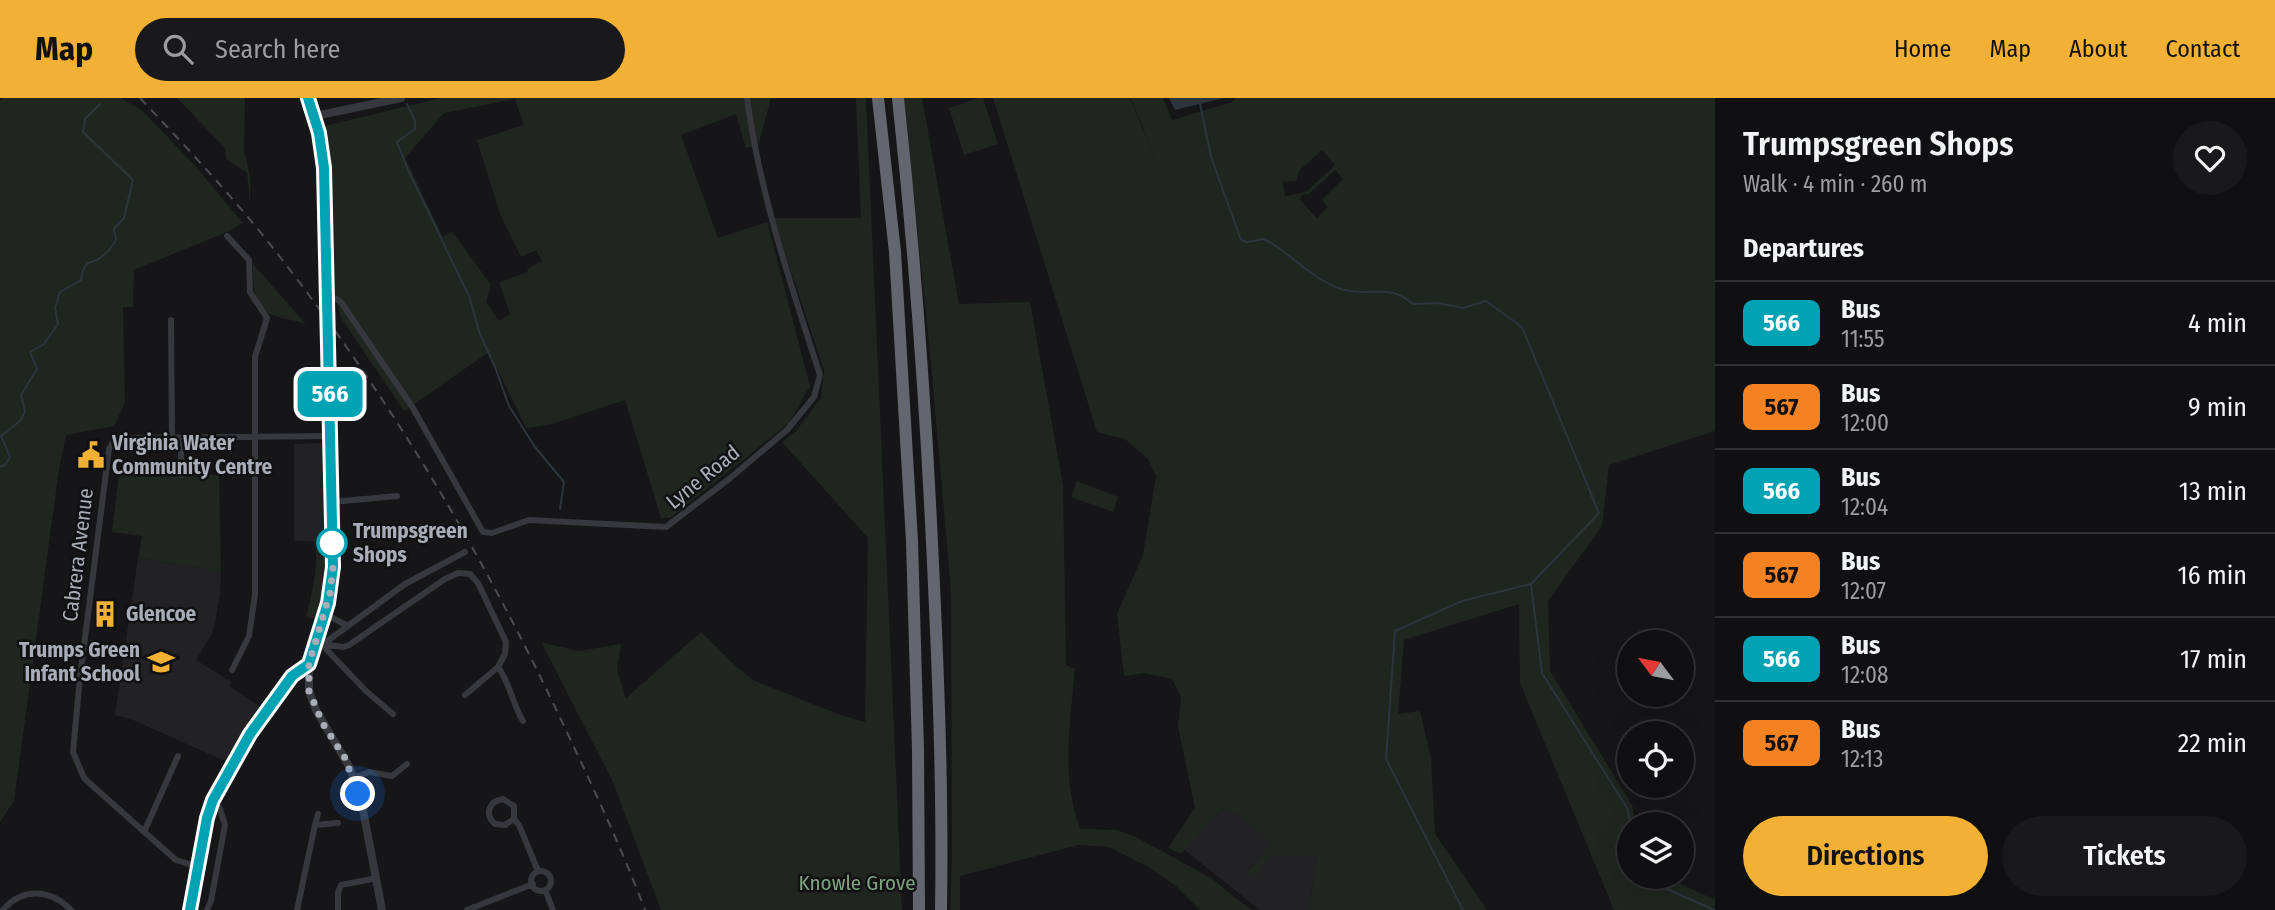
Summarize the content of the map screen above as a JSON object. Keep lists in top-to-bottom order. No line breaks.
{"streets":{"street":["Lyne Road","Cabrera Avenue"]},"parks":["Knowle Grove"],"places":{"public building":["Virginia Water Community Centre"],"other":["Trumpsgreen Shops"],"building":["Glencoe"],"school or university":["Trumps Green Infant School"]},"lines":["bus line 566"],"north":"top left","page":{"header":"Map","search":"Search here","nav":["Home","Map","About","Contact"],"on_map":"566","heading":[["Trumpsgreen Shops","Walk · 4 min · 260 m"],"Departures"],"list":[{"mark":"566","name":"Bus","note":"11:55","value":"4 min"},{"mark":"567","name":"Bus","note":"12:00","value":"9 min"},{"mark":"566","name":"Bus","note":"12:04","value":"13 min"},{"mark":"567","name":"Bus","note":"12:07","value":"16 min"},{"mark":"566","name":"Bus","note":"12:08","value":"17 min"},{"mark":"567","name":"Bus","note":"12:13","value":"22 min"}],"buttons":["Directions","Tickets"]}}
